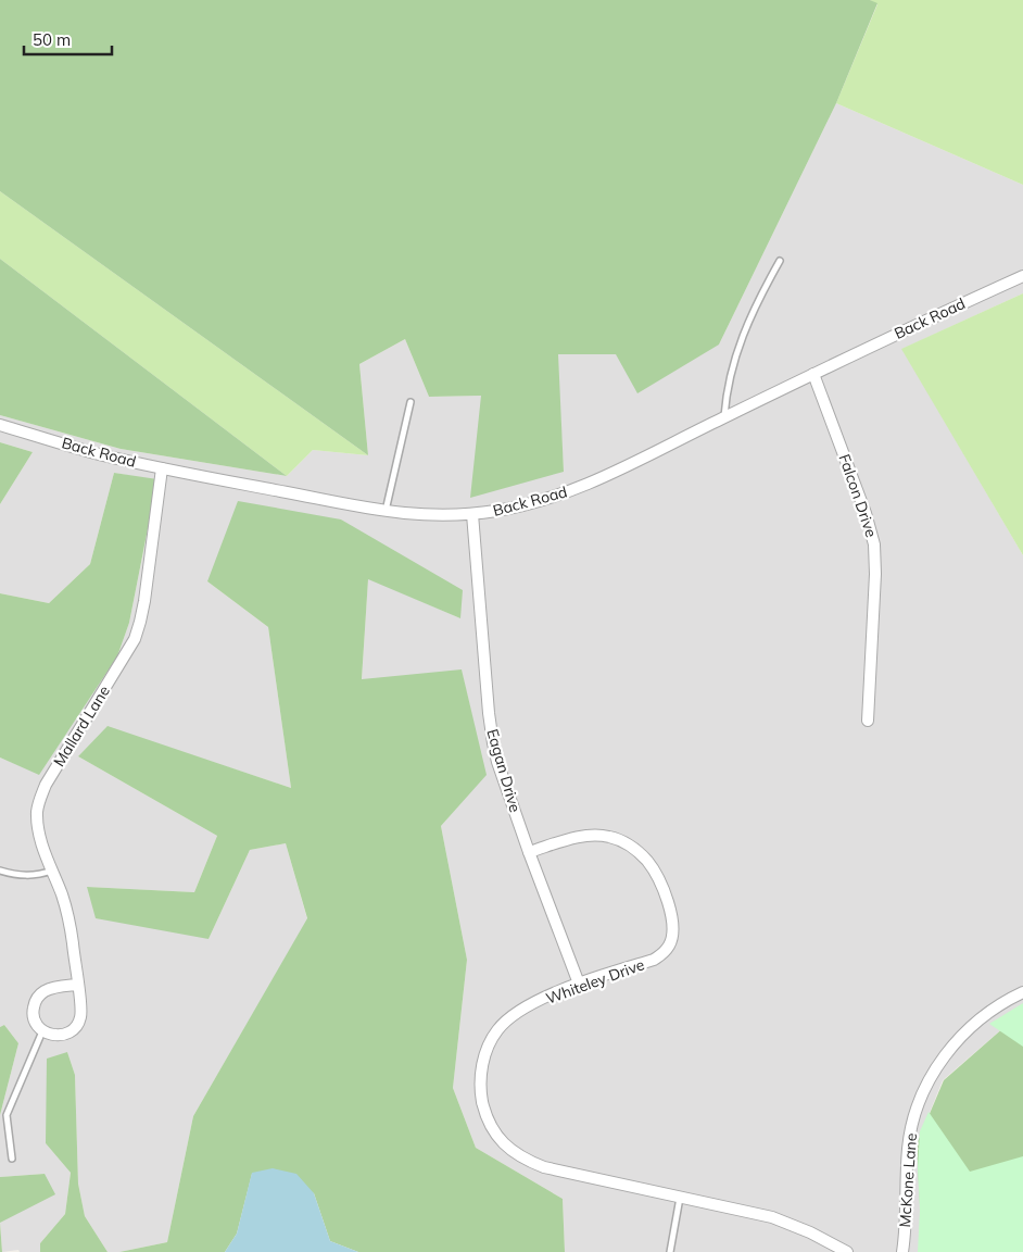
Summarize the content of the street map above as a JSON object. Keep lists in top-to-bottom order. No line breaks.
{"streets":{"street":["Back Road","Falcon Drive","Mallard Lane","Eagan Drive","Whiteley Drive","McKone Lane"]},"crossings":[["Back Road","Falcon Drive"],["Back Road","Mallard Lane"],["Back Road","Eagan Drive"],["Eagan Drive","Whiteley Drive"]],"scale_bar":"50 m"}
